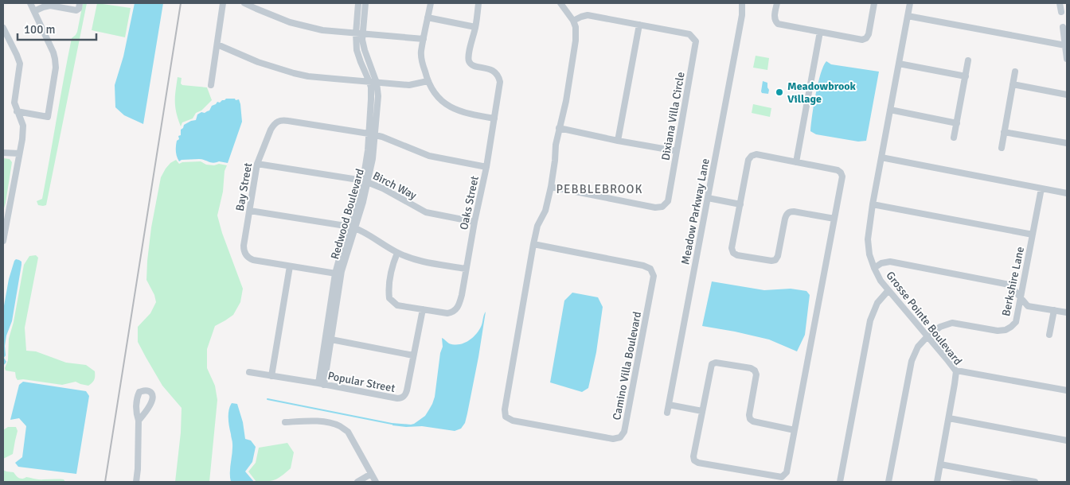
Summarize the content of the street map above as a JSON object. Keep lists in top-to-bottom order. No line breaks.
{"streets":{"street":["Dixiana Villa Circle","Birch Way","Bay Street","Oaks Street","Meadow Parkway Lane","Redwood Boulevard","Berkshire Lane","Grosse Pointe Boulevard","Camino Villa Boulevard","Popular Street"]},"crossings":[["Dixiana Villa Circle","Camino Villa Boulevard"],["Birch Way","Bay Street"],["Birch Way","Oaks Street"],["Birch Way","Redwood Boulevard"],["Bay Street","Redwood Boulevard"],["Oaks Street","Popular Street"],["Redwood Boulevard","Popular Street"],["Berkshire Lane","Grosse Pointe Boulevard"]],"districts":["PEBBLEBROOK"],"places":["Meadowbrook Village"],"scale_bar":"100 m"}
